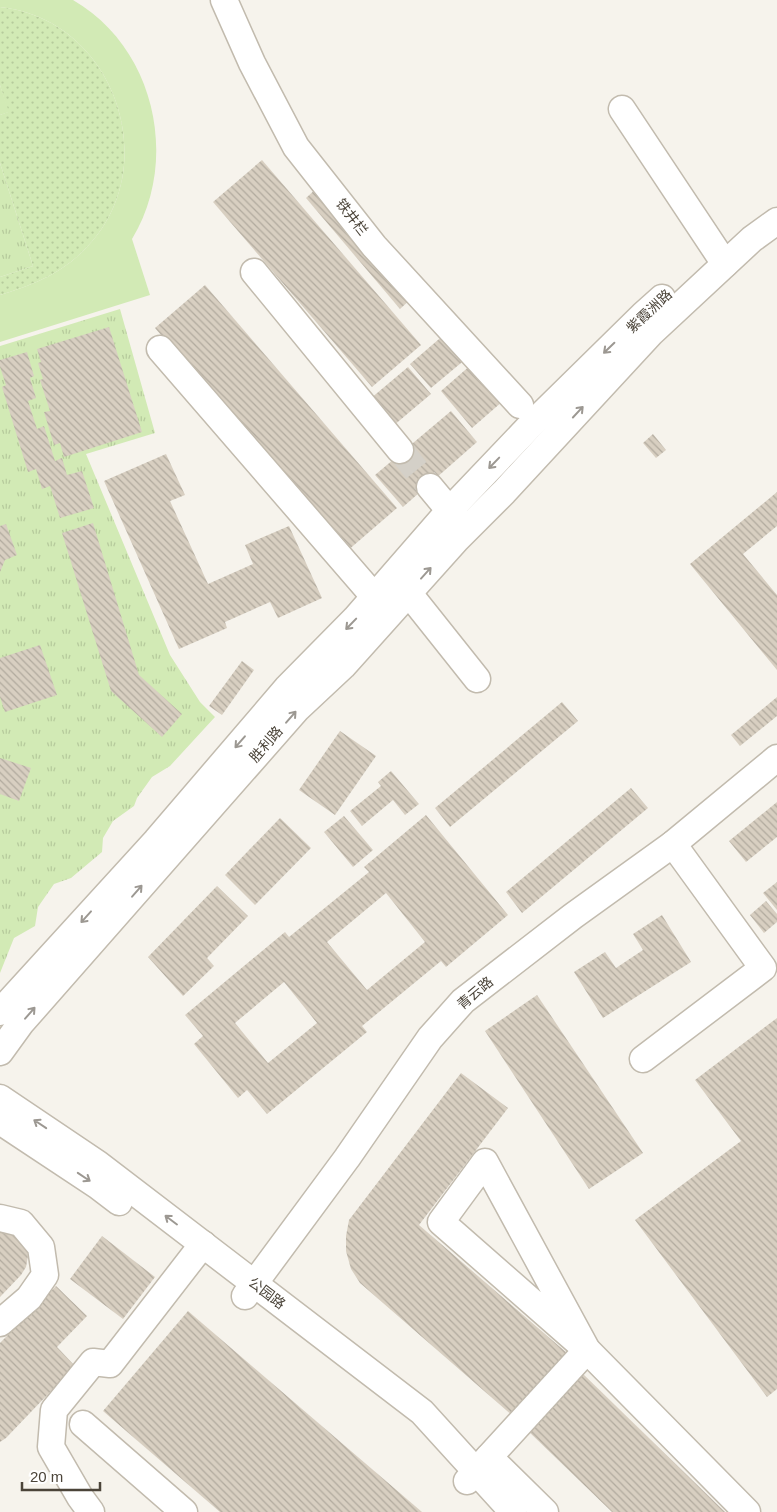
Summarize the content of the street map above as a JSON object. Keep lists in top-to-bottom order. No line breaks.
{"streets":{"street":["铁井栏","紫霞洲路","胜利路","青云路","公园路"]},"crossings":[["铁井栏","紫霞洲路"],["铁井栏","胜利路"],["紫霞洲路","胜利路"],["青云路","公园路"]],"scale_bar":"20 m"}
